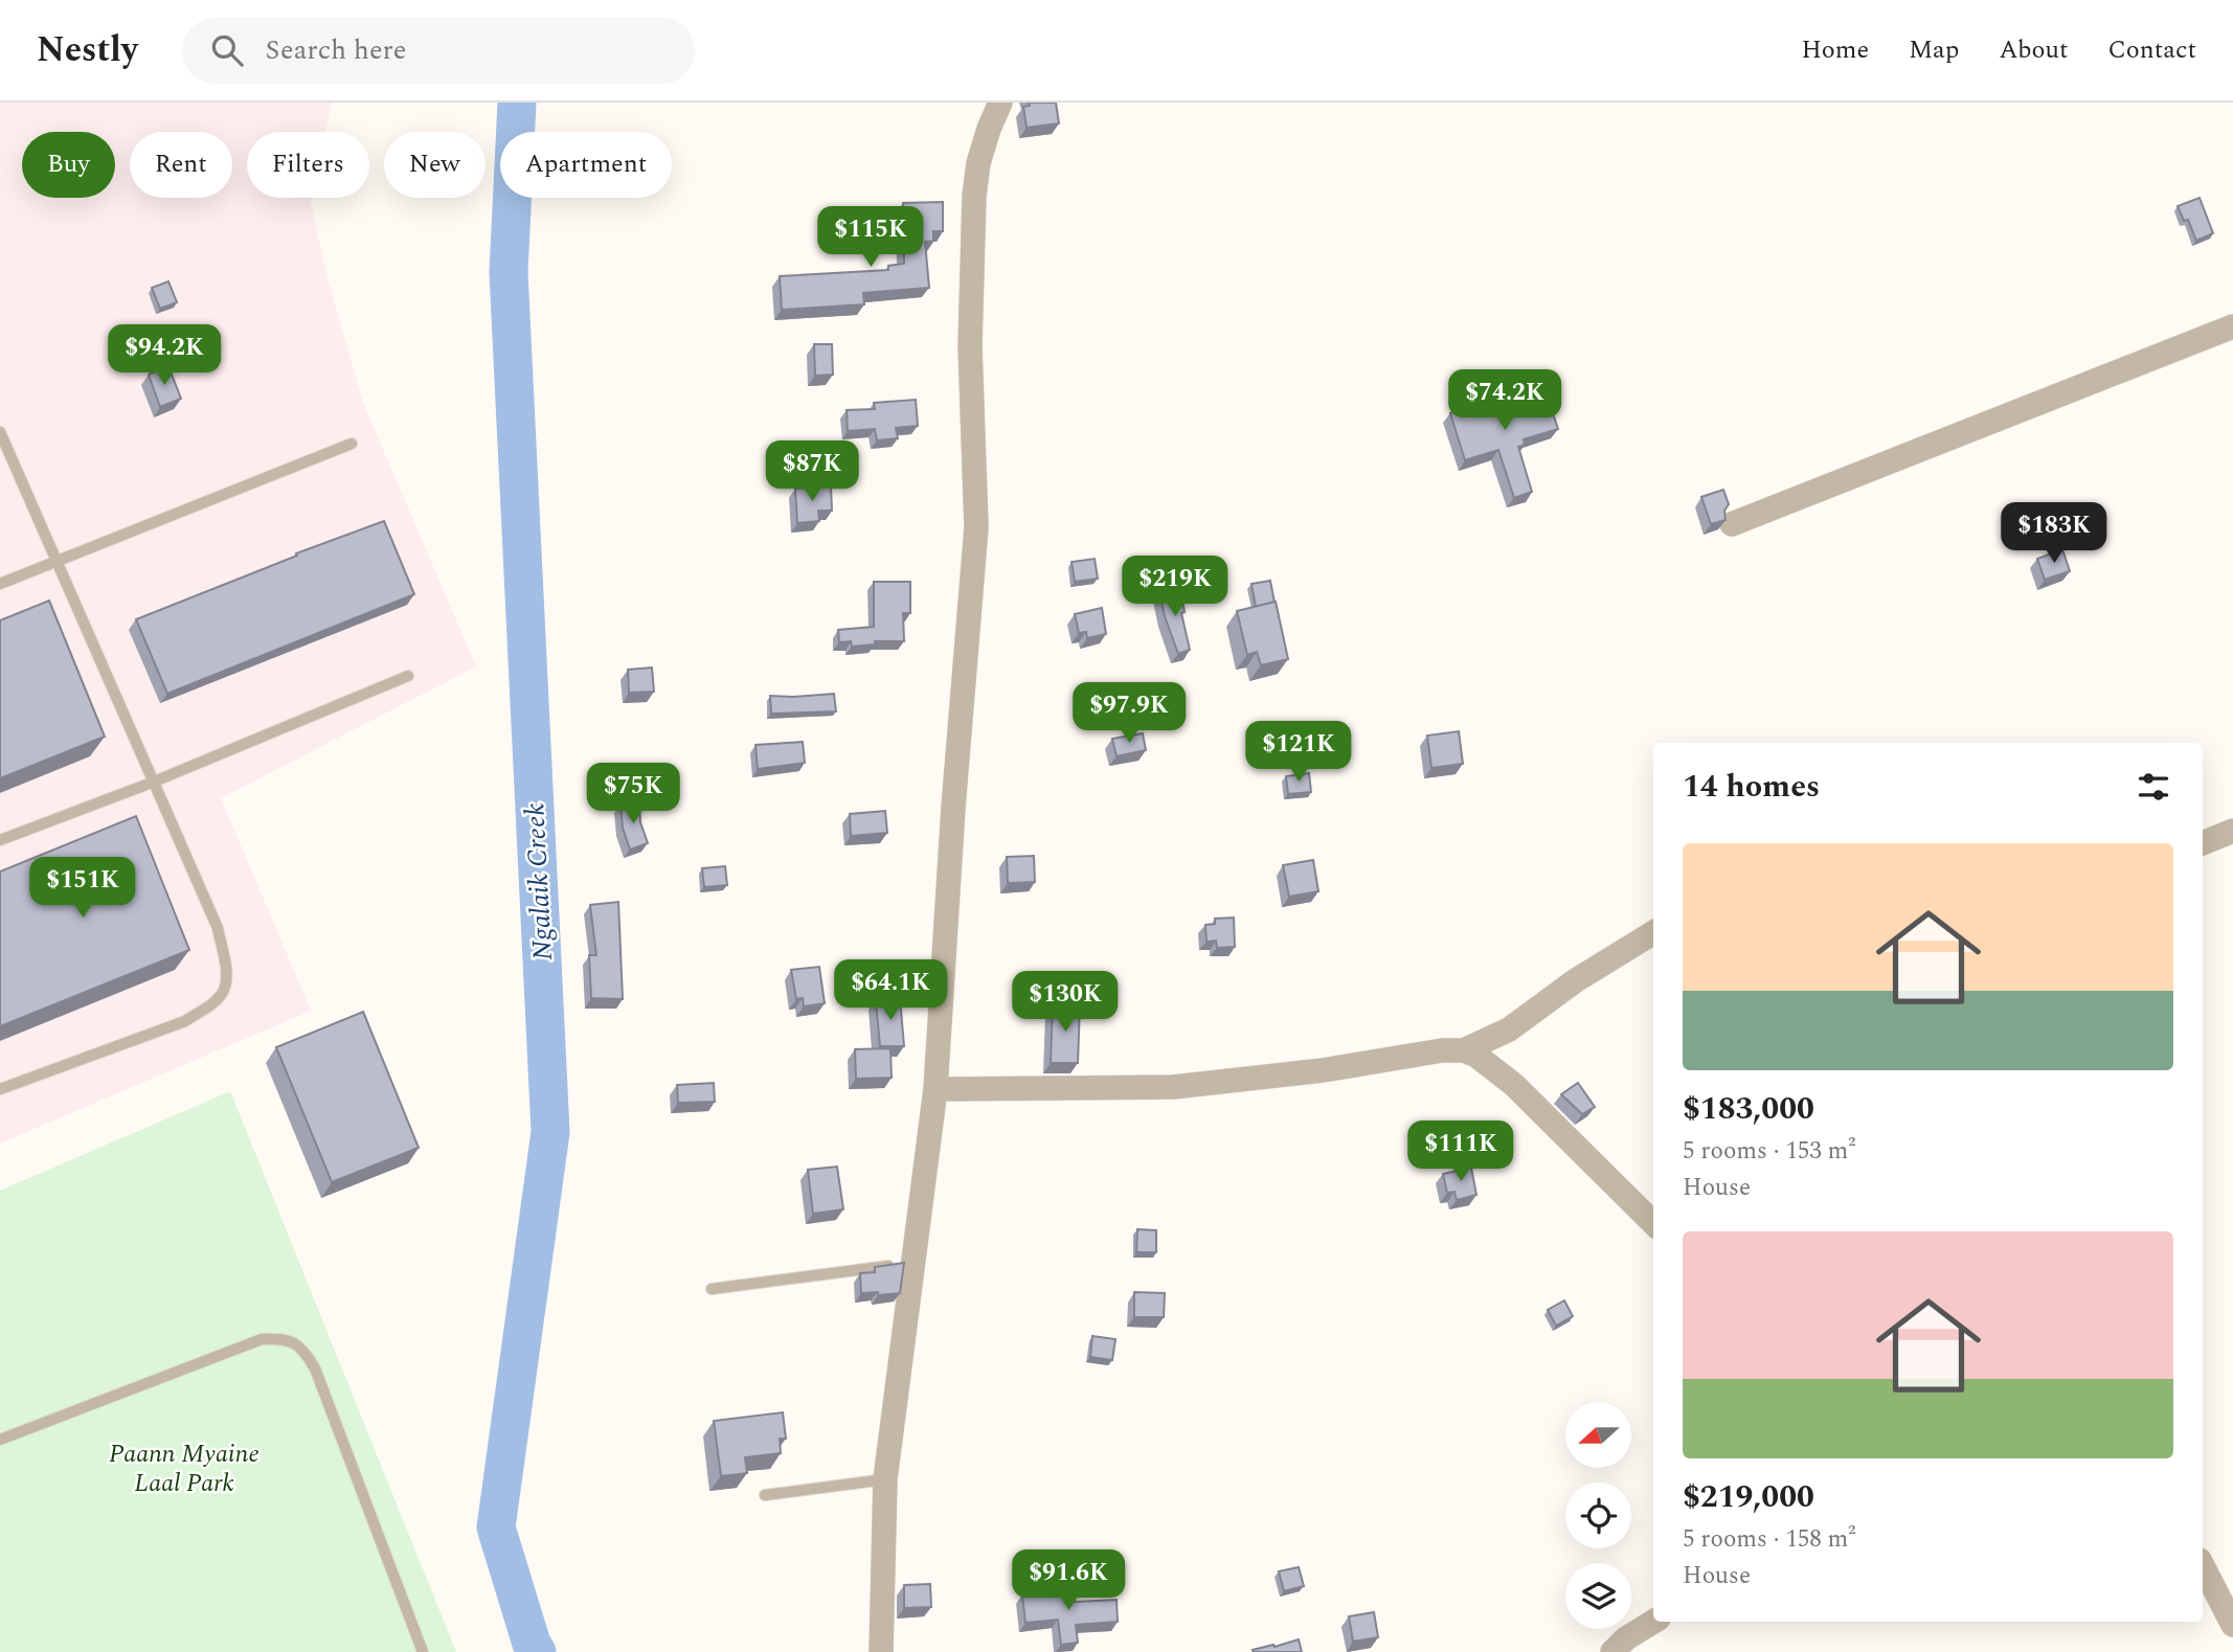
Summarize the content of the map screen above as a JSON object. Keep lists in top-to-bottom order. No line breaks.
{"water":["Ngalaik Creek"],"parks":["Paann Myaine Laal Park"],"north":"left","page":{"header":"Nestly","search":"Search here","nav":["Home","Map","About","Contact"],"chip":["Buy","Rent","Filters","New","Apartment"],"price":["$115K","$94.2K","$74.2K","$87K","$183K","$219K","$97.9K","$121K","$75K","$151K","$64.1K","$130K","$111K","$91.6K"],"heading":"14 homes","list":[{"name":"$183,000","note":"5 rooms · 153 m² · House"},{"name":"$219,000","note":"5 rooms · 158 m² · House"}]}}
